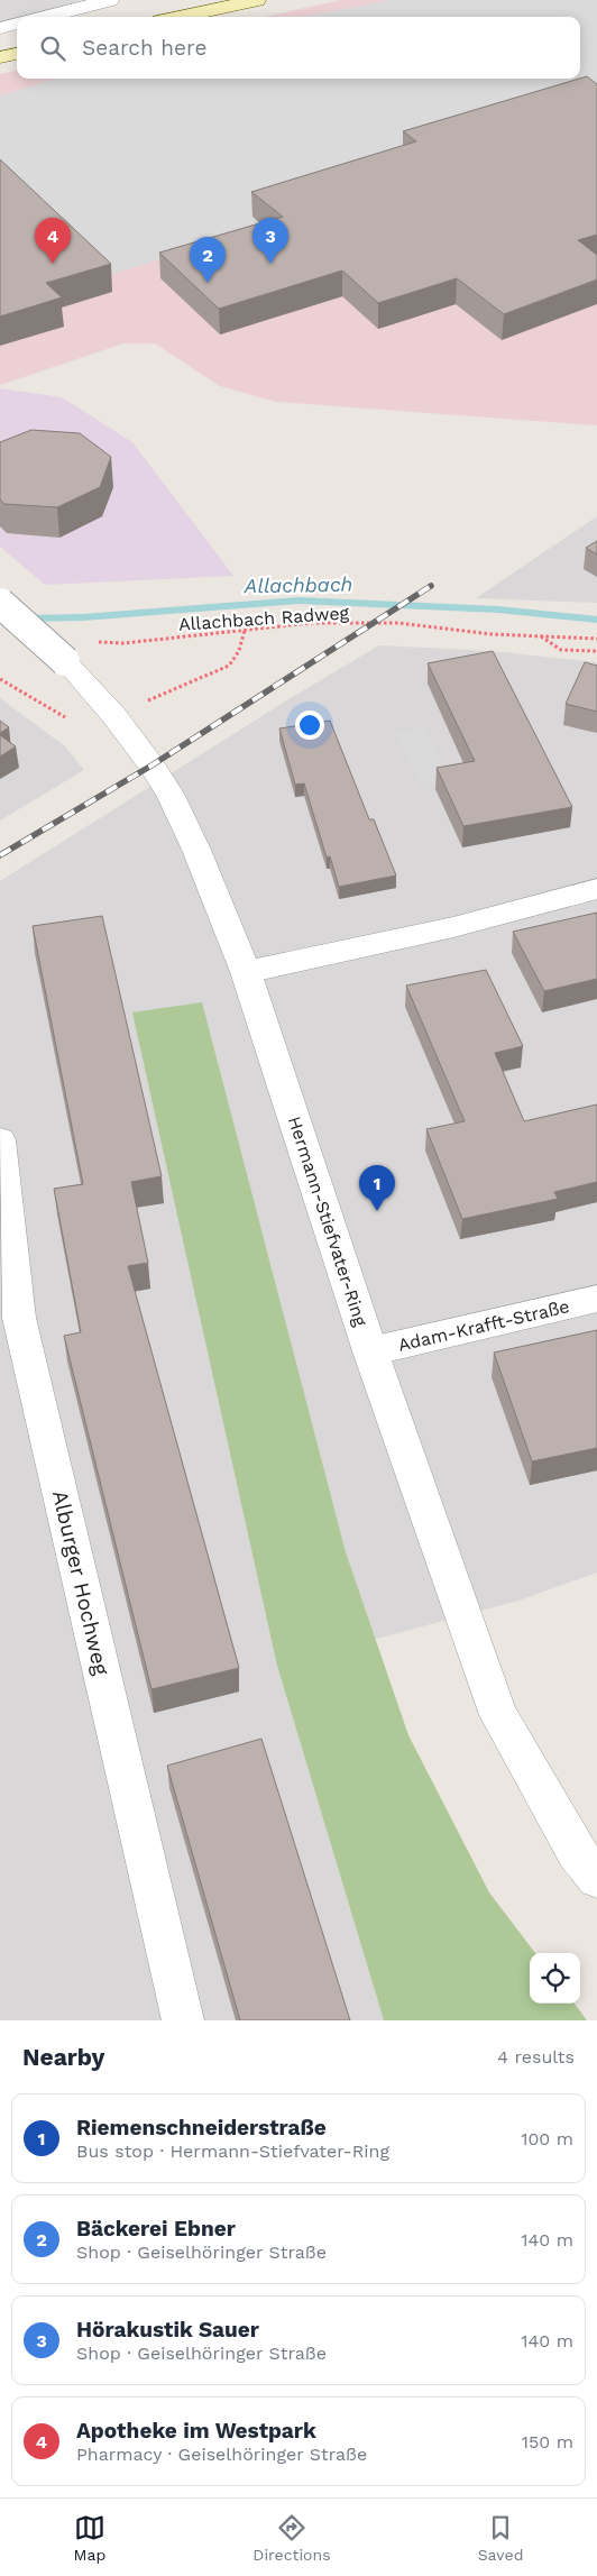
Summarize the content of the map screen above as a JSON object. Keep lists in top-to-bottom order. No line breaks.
{"streets":{"street":["Hermann-Stiefvater-Ring","Adam-Krafft-Straße","Alburger Hochweg"],"path":["Allachbach Radweg"]},"crossings":[["Hermann-Stiefvater-Ring","Adam-Krafft-Straße"]],"water":["Allachbach"],"page":{"search":"Search here","pins":["3","4","2","1"],"heading":["Nearby","4 results"],"list":[{"mark":"1","name":"Riemenschneiderstraße","note":"Bus stop · Hermann-Stiefvater-Ring","value":"100 m"},{"mark":"2","name":"Bäckerei Ebner","note":"Shop · Geiselhöringer Straße","value":"140 m"},{"mark":"3","name":"Hörakustik Sauer","note":"Shop · Geiselhöringer Straße","value":"140 m"},{"mark":"4","name":"Apotheke im Westpark","note":"Pharmacy · Geiselhöringer Straße","value":"150 m"}],"nav":["Map","Directions","Saved"]}}
